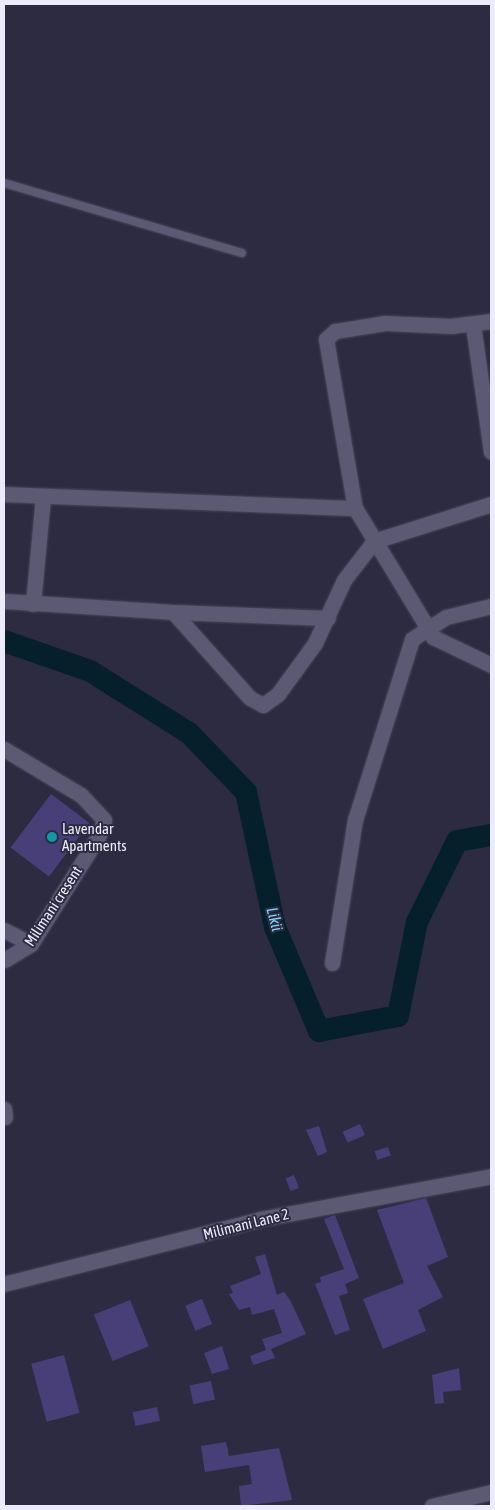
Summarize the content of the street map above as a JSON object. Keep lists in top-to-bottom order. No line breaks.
{"streets":{"street":["Milimani cresent","Milimani Lane 2"]},"water":["Likii"],"places":["Lavendar Apartments"]}
